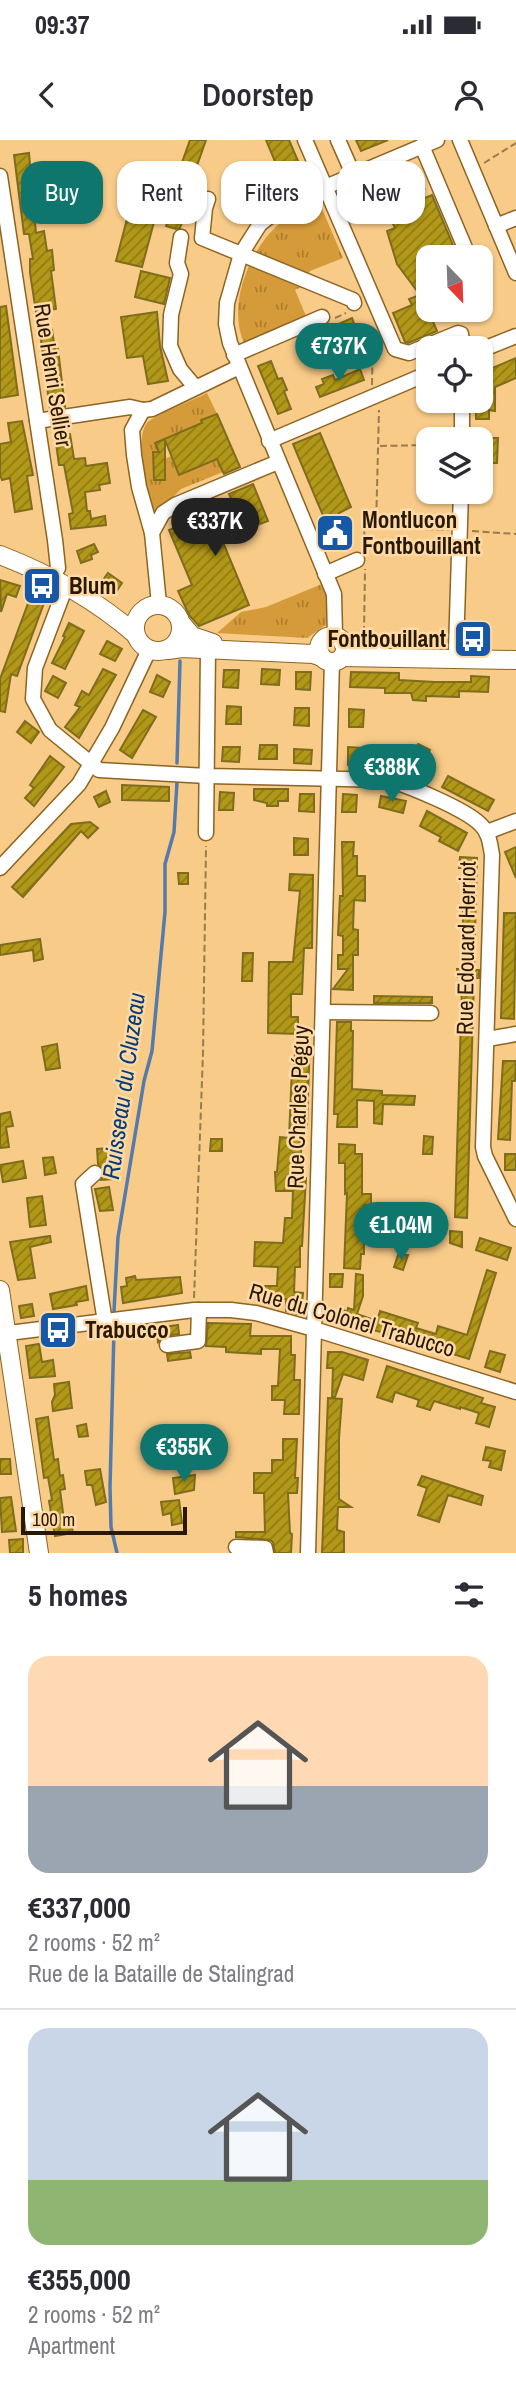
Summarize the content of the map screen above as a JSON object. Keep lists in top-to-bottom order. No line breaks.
{"streets":{"street":["Rue Henri Sellier","Rue Edouard Herriot","Rue Charles Péguy","Rue du Colonel Trabucco"]},"crossings":[["Rue Henri Sellier","Rue Edouard Herriot"],["Rue Edouard Herriot","Rue Charles Péguy"],["Rue Charles Péguy","Rue du Colonel Trabucco"]],"water":["Ruisseau du Cluzeau"],"places":{"public building":["Montlucon Fontbouillant"],"bus stop":["Blum","Fontbouillant","Trabucco"]},"scale_bar":"100 m","north":"bottom right","page":{"status":"09:37","header":"Doorstep","chip":["Buy","Rent","Filters","New"],"price":["€737K","€337K","€388K","€1.04M","€355K"],"scale":"100 m","heading":"5 homes","list":[{"name":"€337,000","note":"2 rooms · 52 m² · Rue de la Bataille de Stalingrad"},{"name":"€355,000","note":"2 rooms · 52 m² · Apartment"}]}}
